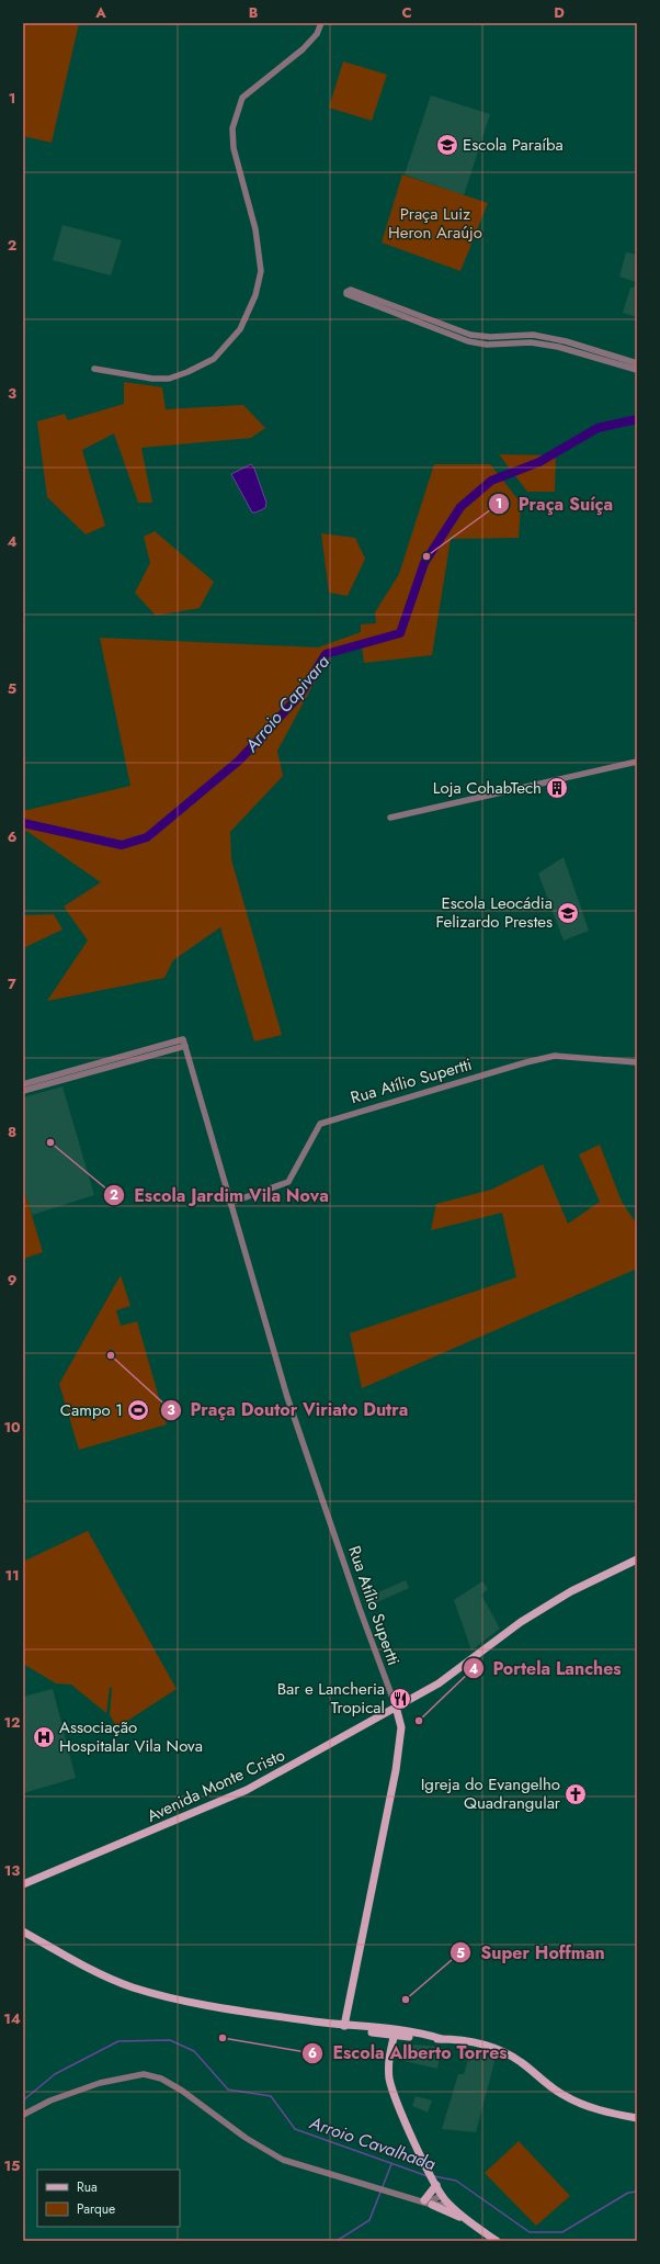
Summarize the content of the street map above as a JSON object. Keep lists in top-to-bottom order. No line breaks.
{"streets":{"main road":["Rua Atílio Supertti","Avenida Monte Cristo"]},"crossings":[["Rua Atílio Supertti","Avenida Monte Cristo"]],"water":["Arroio Capivara","Arroio Cavalhada"],"parks":["Praça Luiz Heron Araújo"],"places":{"school or university":["Escola Paraíba","Escola Leocádia Felizardo Prestes"],"other":["Praça Suíça","Escola Jardim Vila Nova","Praça Doutor Viriato Dutra","Portela Lanches","Super Hoffman","Escola Alberto Torres"],"building":["Loja CohabTech"],"sports":["Campo 1"],"restaurant":["Bar e Lancheria Tropical"],"hospital":["Associação Hospitalar Vila Nova"],"church":["Igreja do Evangelho Quadrangular"]},"legend":["Rua","Parque"],"grid":{"columns":["A","B","C","D"],"rows":["1","2","3","4","5","6","7","8","9","10","11","12","13","14","15"]}}
